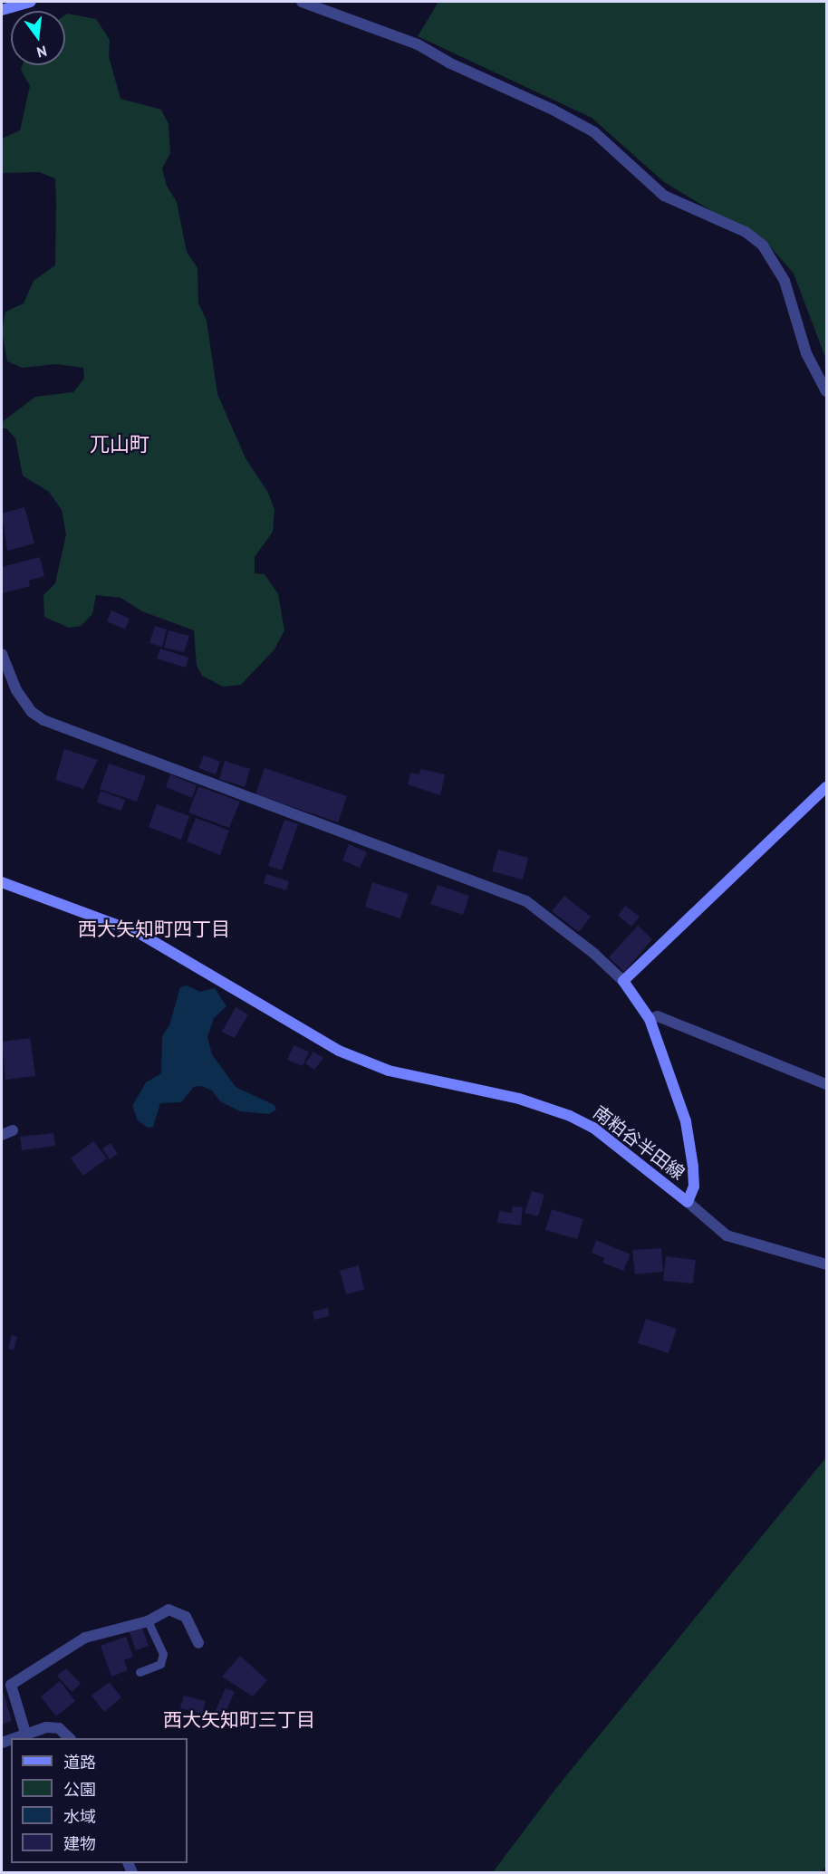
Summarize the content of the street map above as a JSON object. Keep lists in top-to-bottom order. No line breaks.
{"streets":{"main road":["南粕谷半田線"]},"districts":["兀山町","西大矢知町四丁目","西大矢知町三丁目"],"legend":["道路","公園","水域","建物"],"north":"bottom"}
